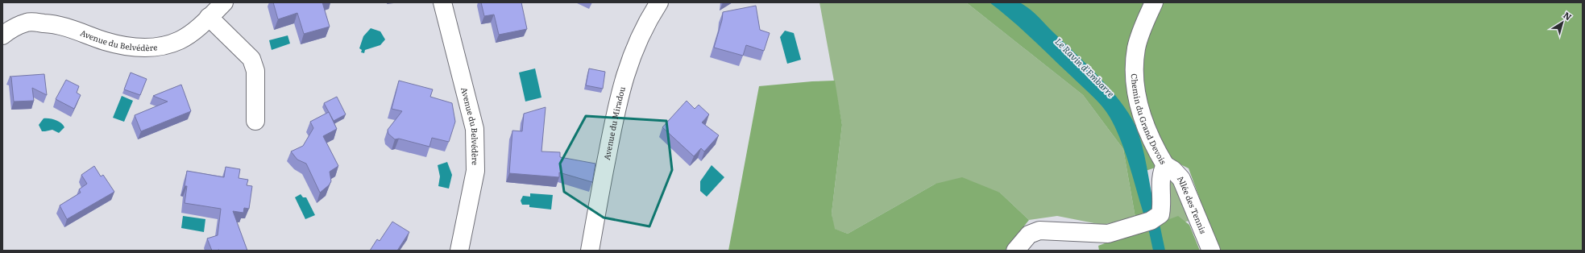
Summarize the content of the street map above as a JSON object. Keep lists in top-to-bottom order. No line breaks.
{"streets":{"street":["Avenue du Belvédère","Chemin du Grand Devois","Avenue du Miradou","Allée des Tennis"]},"crossings":[["Chemin du Grand Devois","Allée des Tennis"]],"water":["Le Ravin d'Embarre"],"north":"top right"}
